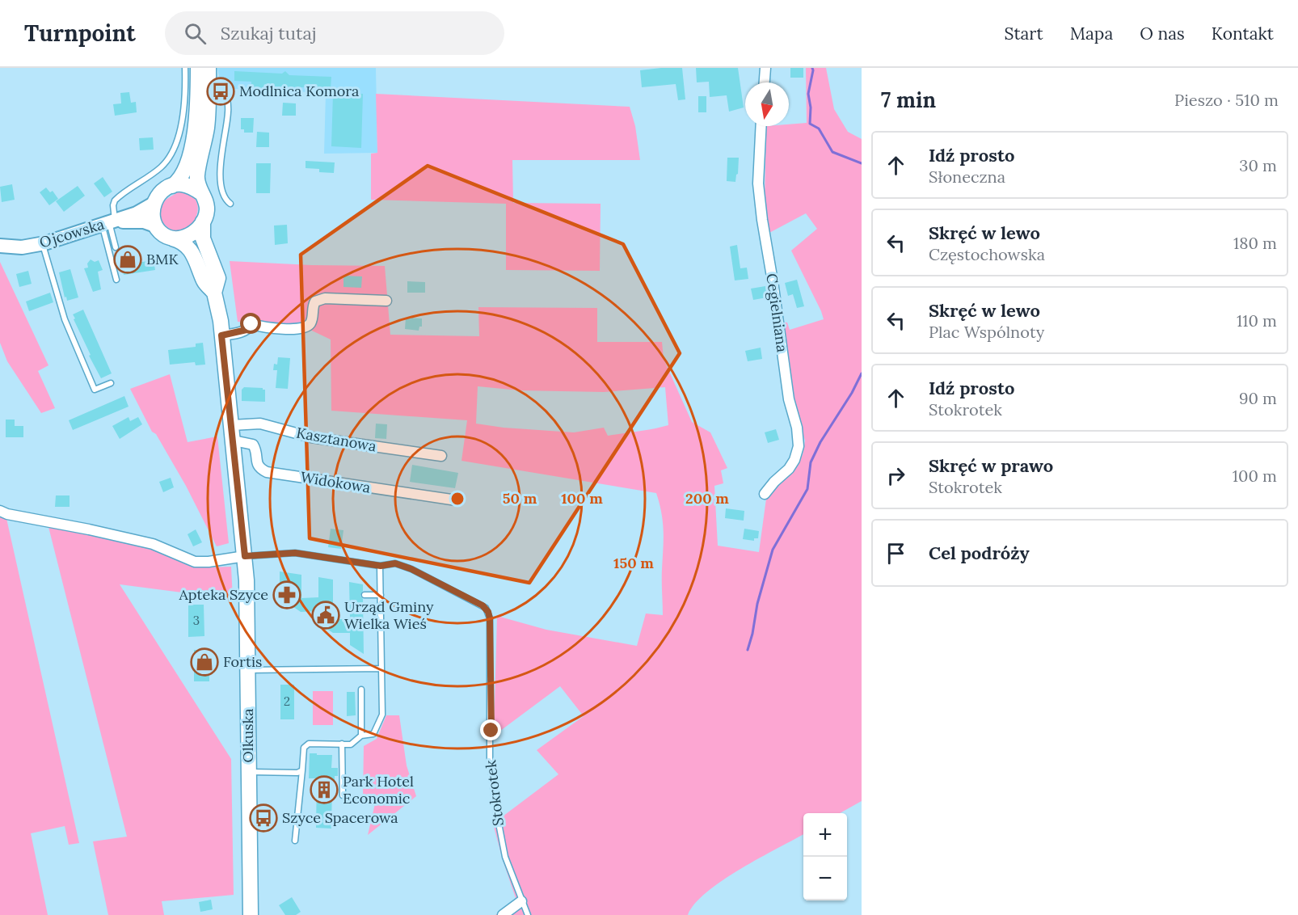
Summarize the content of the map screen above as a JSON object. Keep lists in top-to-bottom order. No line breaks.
{"streets":{"main road":["Olkuska"],"street":["Ojcowska","Cegielniana","Kasztanowa","Widokowa"],"lane":["Stokrotek"]},"crossings":[["Kasztanowa","Olkuska"],["Widokowa","Olkuska"]],"places":{"bus stop":["Modlnica Komora","Szyce Spacerowa"],"shop":["BMK","Fortis"],"pharmacy":["Apteka Szyce"],"public building":["Urząd Gminy Wielka Wieś"],"building":["Park Hotel Economic"]},"house_numbers":["3","2"],"north":"bottom","page":{"header":"Turnpoint","search":"Szukaj tutaj","nav":["Start","Mapa","O nas","Kontakt"],"heading":["7 min","Pieszo · 510 m"],"list":[["Idź prosto","Słoneczna","30 m"],["Skręć w lewo","Częstochowska","180 m"],["Skręć w lewo","Plac Wspólnoty","110 m"],["Idź prosto","Stokrotek","90 m"],["Skręć w prawo","Stokrotek","100 m"],"Cel podróży"],"map_buttons":["+","−"]},"rings":["50 m","100 m","200 m","150 m"]}
